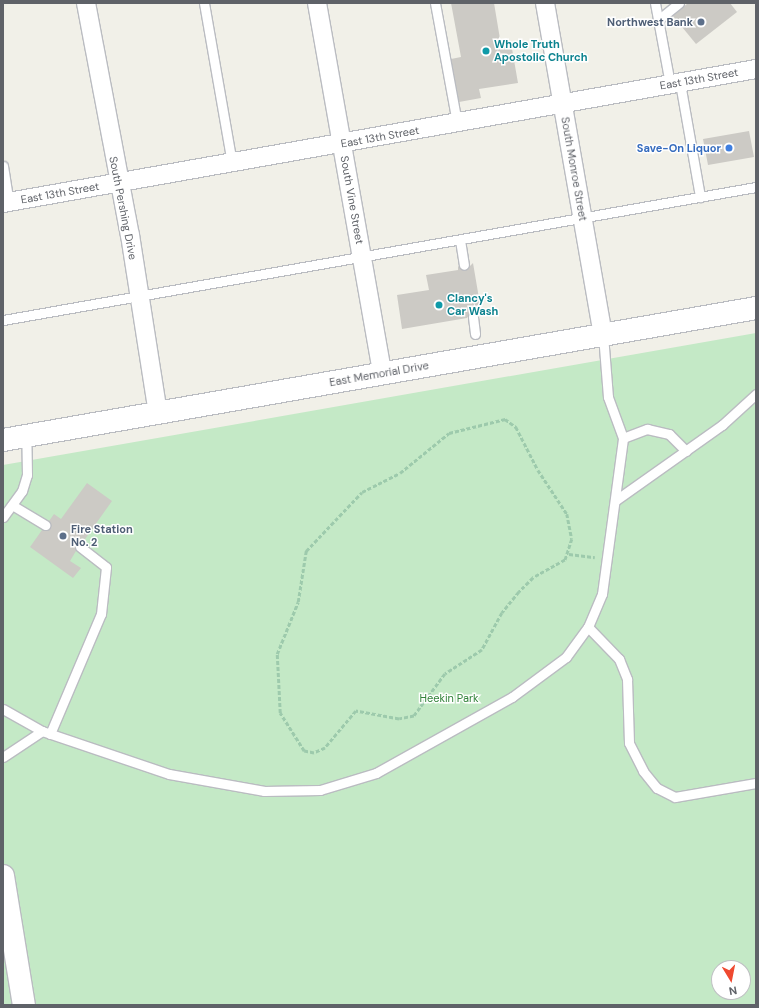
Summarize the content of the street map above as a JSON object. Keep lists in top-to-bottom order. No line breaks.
{"streets":{"main road":["East Memorial Drive"],"street":["East 13th Street","South Monroe Street","South Vine Street","South Pershing Drive"]},"crossings":[["East 13th Street","South Monroe Street"],["East 13th Street","South Vine Street"],["East 13th Street","South Pershing Drive"],["South Monroe Street","East Memorial Drive"],["South Vine Street","East Memorial Drive"],["South Pershing Drive","East Memorial Drive"]],"parks":["Heekin Park"],"places":["Northwest Bank","Whole Truth Apostolic Church","Save-On Liquor","Clancy's Car Wash","Fire Station No. 2"],"north":"bottom"}
